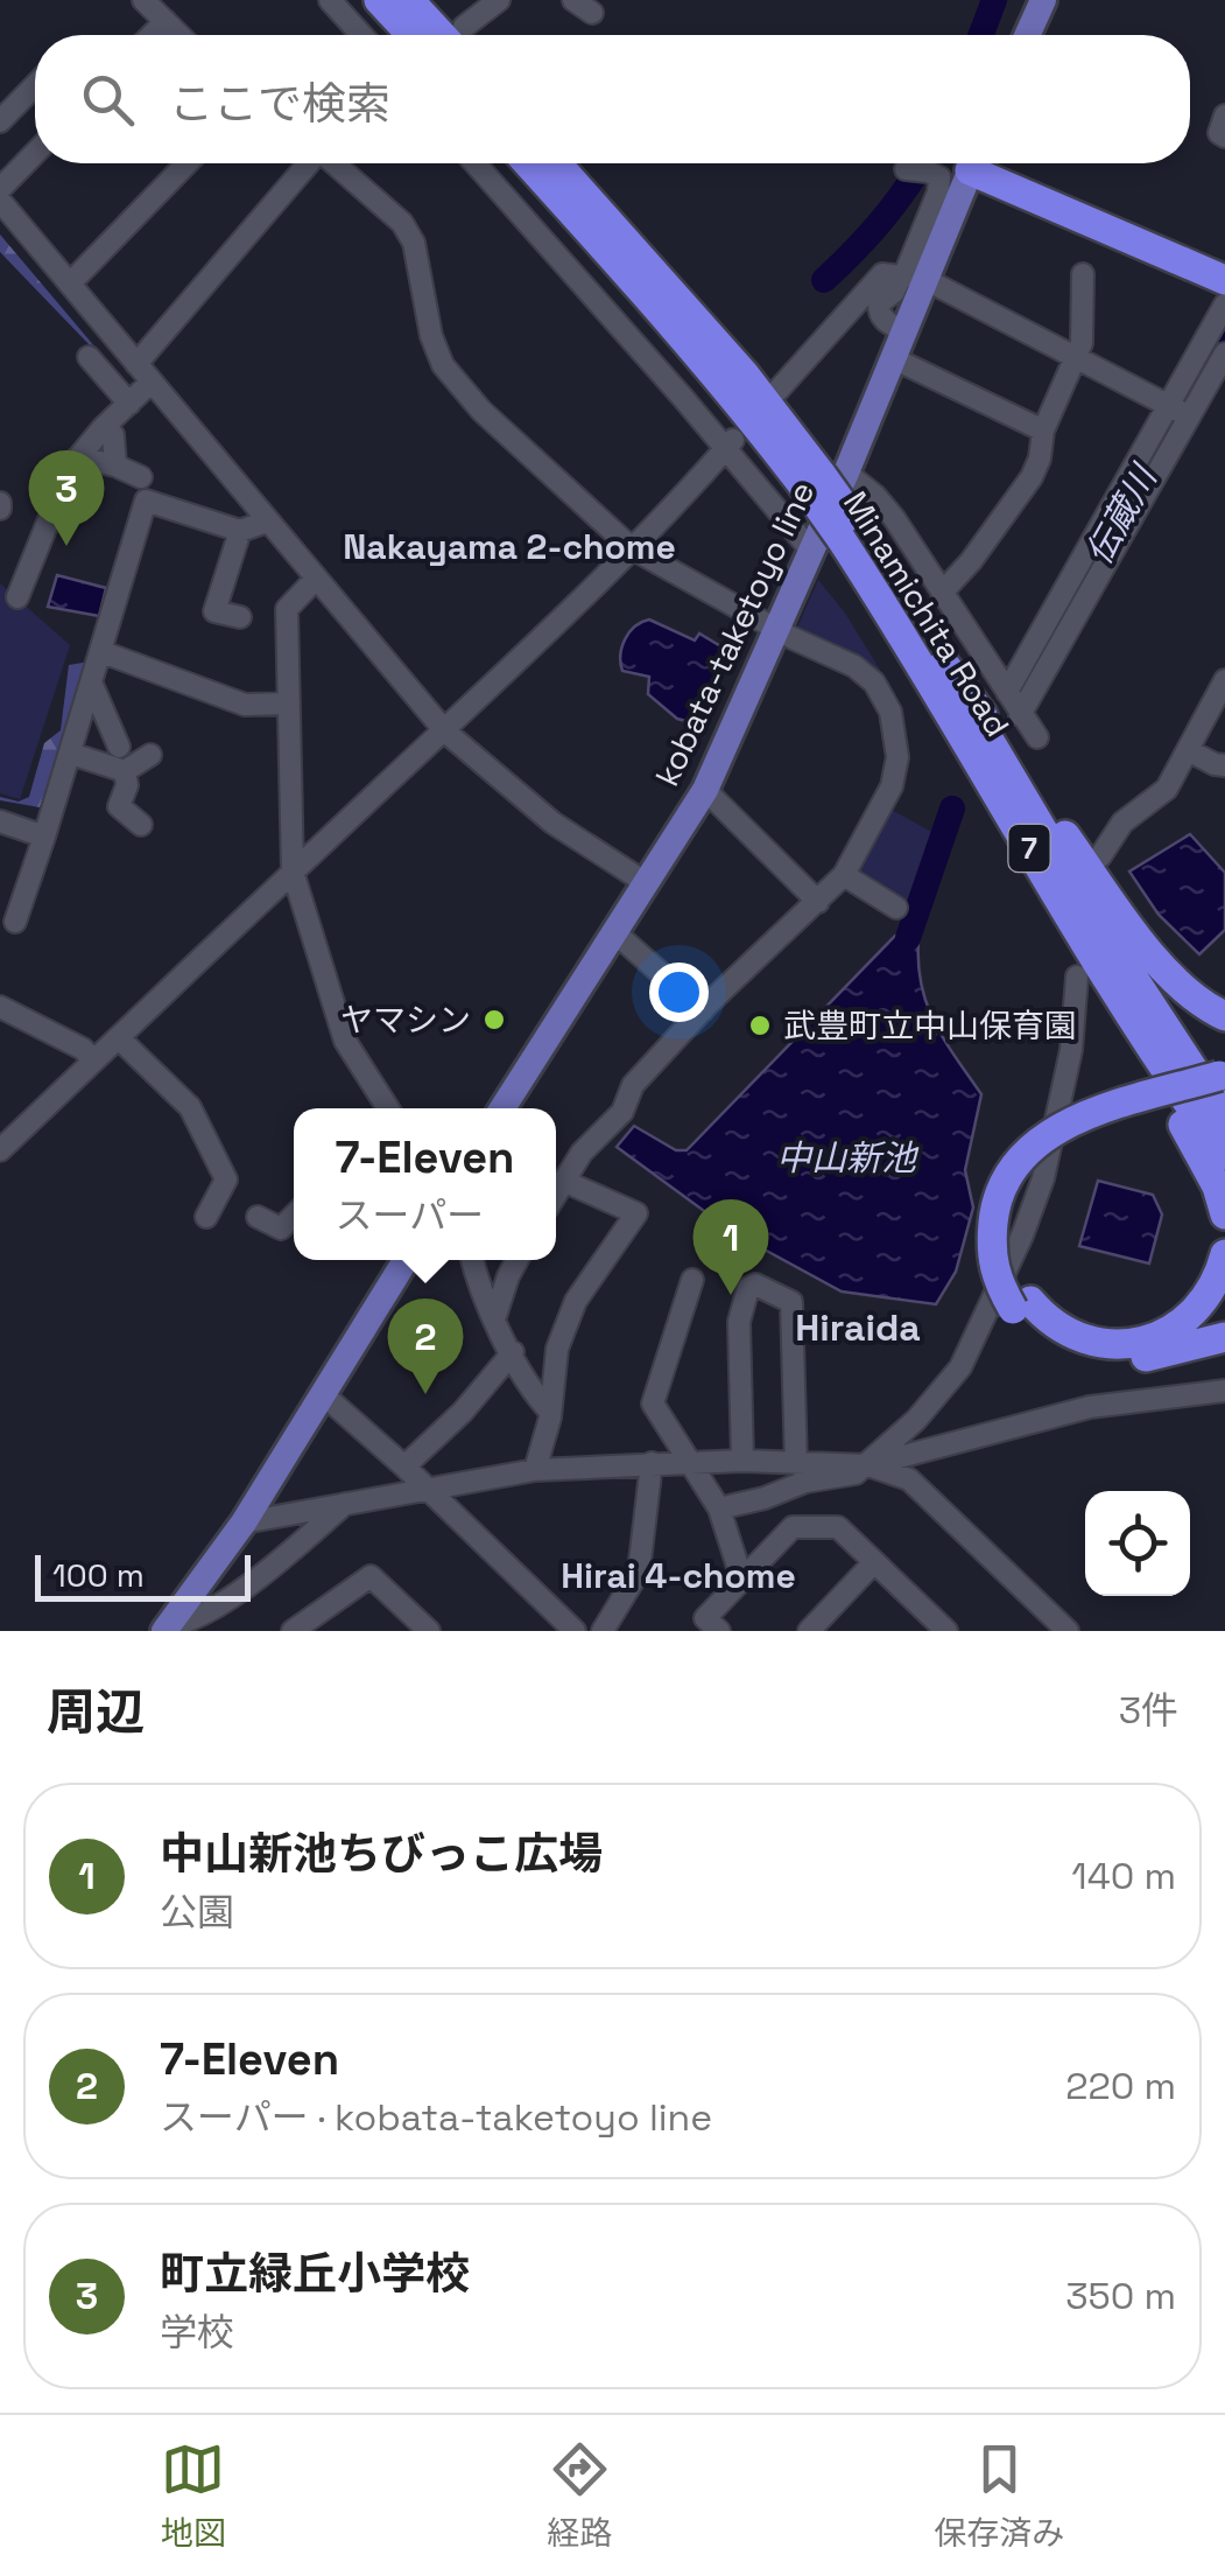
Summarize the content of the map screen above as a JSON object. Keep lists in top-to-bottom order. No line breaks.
{"streets":{"highway":["Minamichita Road","7"],"main road":["kobata-taketoyo line"]},"crossings":[["Minamichita Road","kobata-taketoyo line"]],"districts":["Nakayama 2-chome","Hiraida","Hirai 4-chome"],"water":["伝蔵川","中山新池"],"places":["ヤマシン","武豊町立中山保育園"],"scale_bar":"100 m","page":{"search":"ここで検索","pins":["3","1","2"],"popup":["7-Eleven","スーパー"],"scale":"100 m","heading":["周辺","3件"],"list":[{"mark":"1","name":"中山新池ちびっこ広場","note":"公園","value":"140 m"},{"mark":"2","name":"7-Eleven","note":"スーパー · kobata-taketoyo line","value":"220 m"},{"mark":"3","name":"町立緑丘小学校","note":"学校","value":"350 m"}],"nav":["地図","経路","保存済み"]}}
